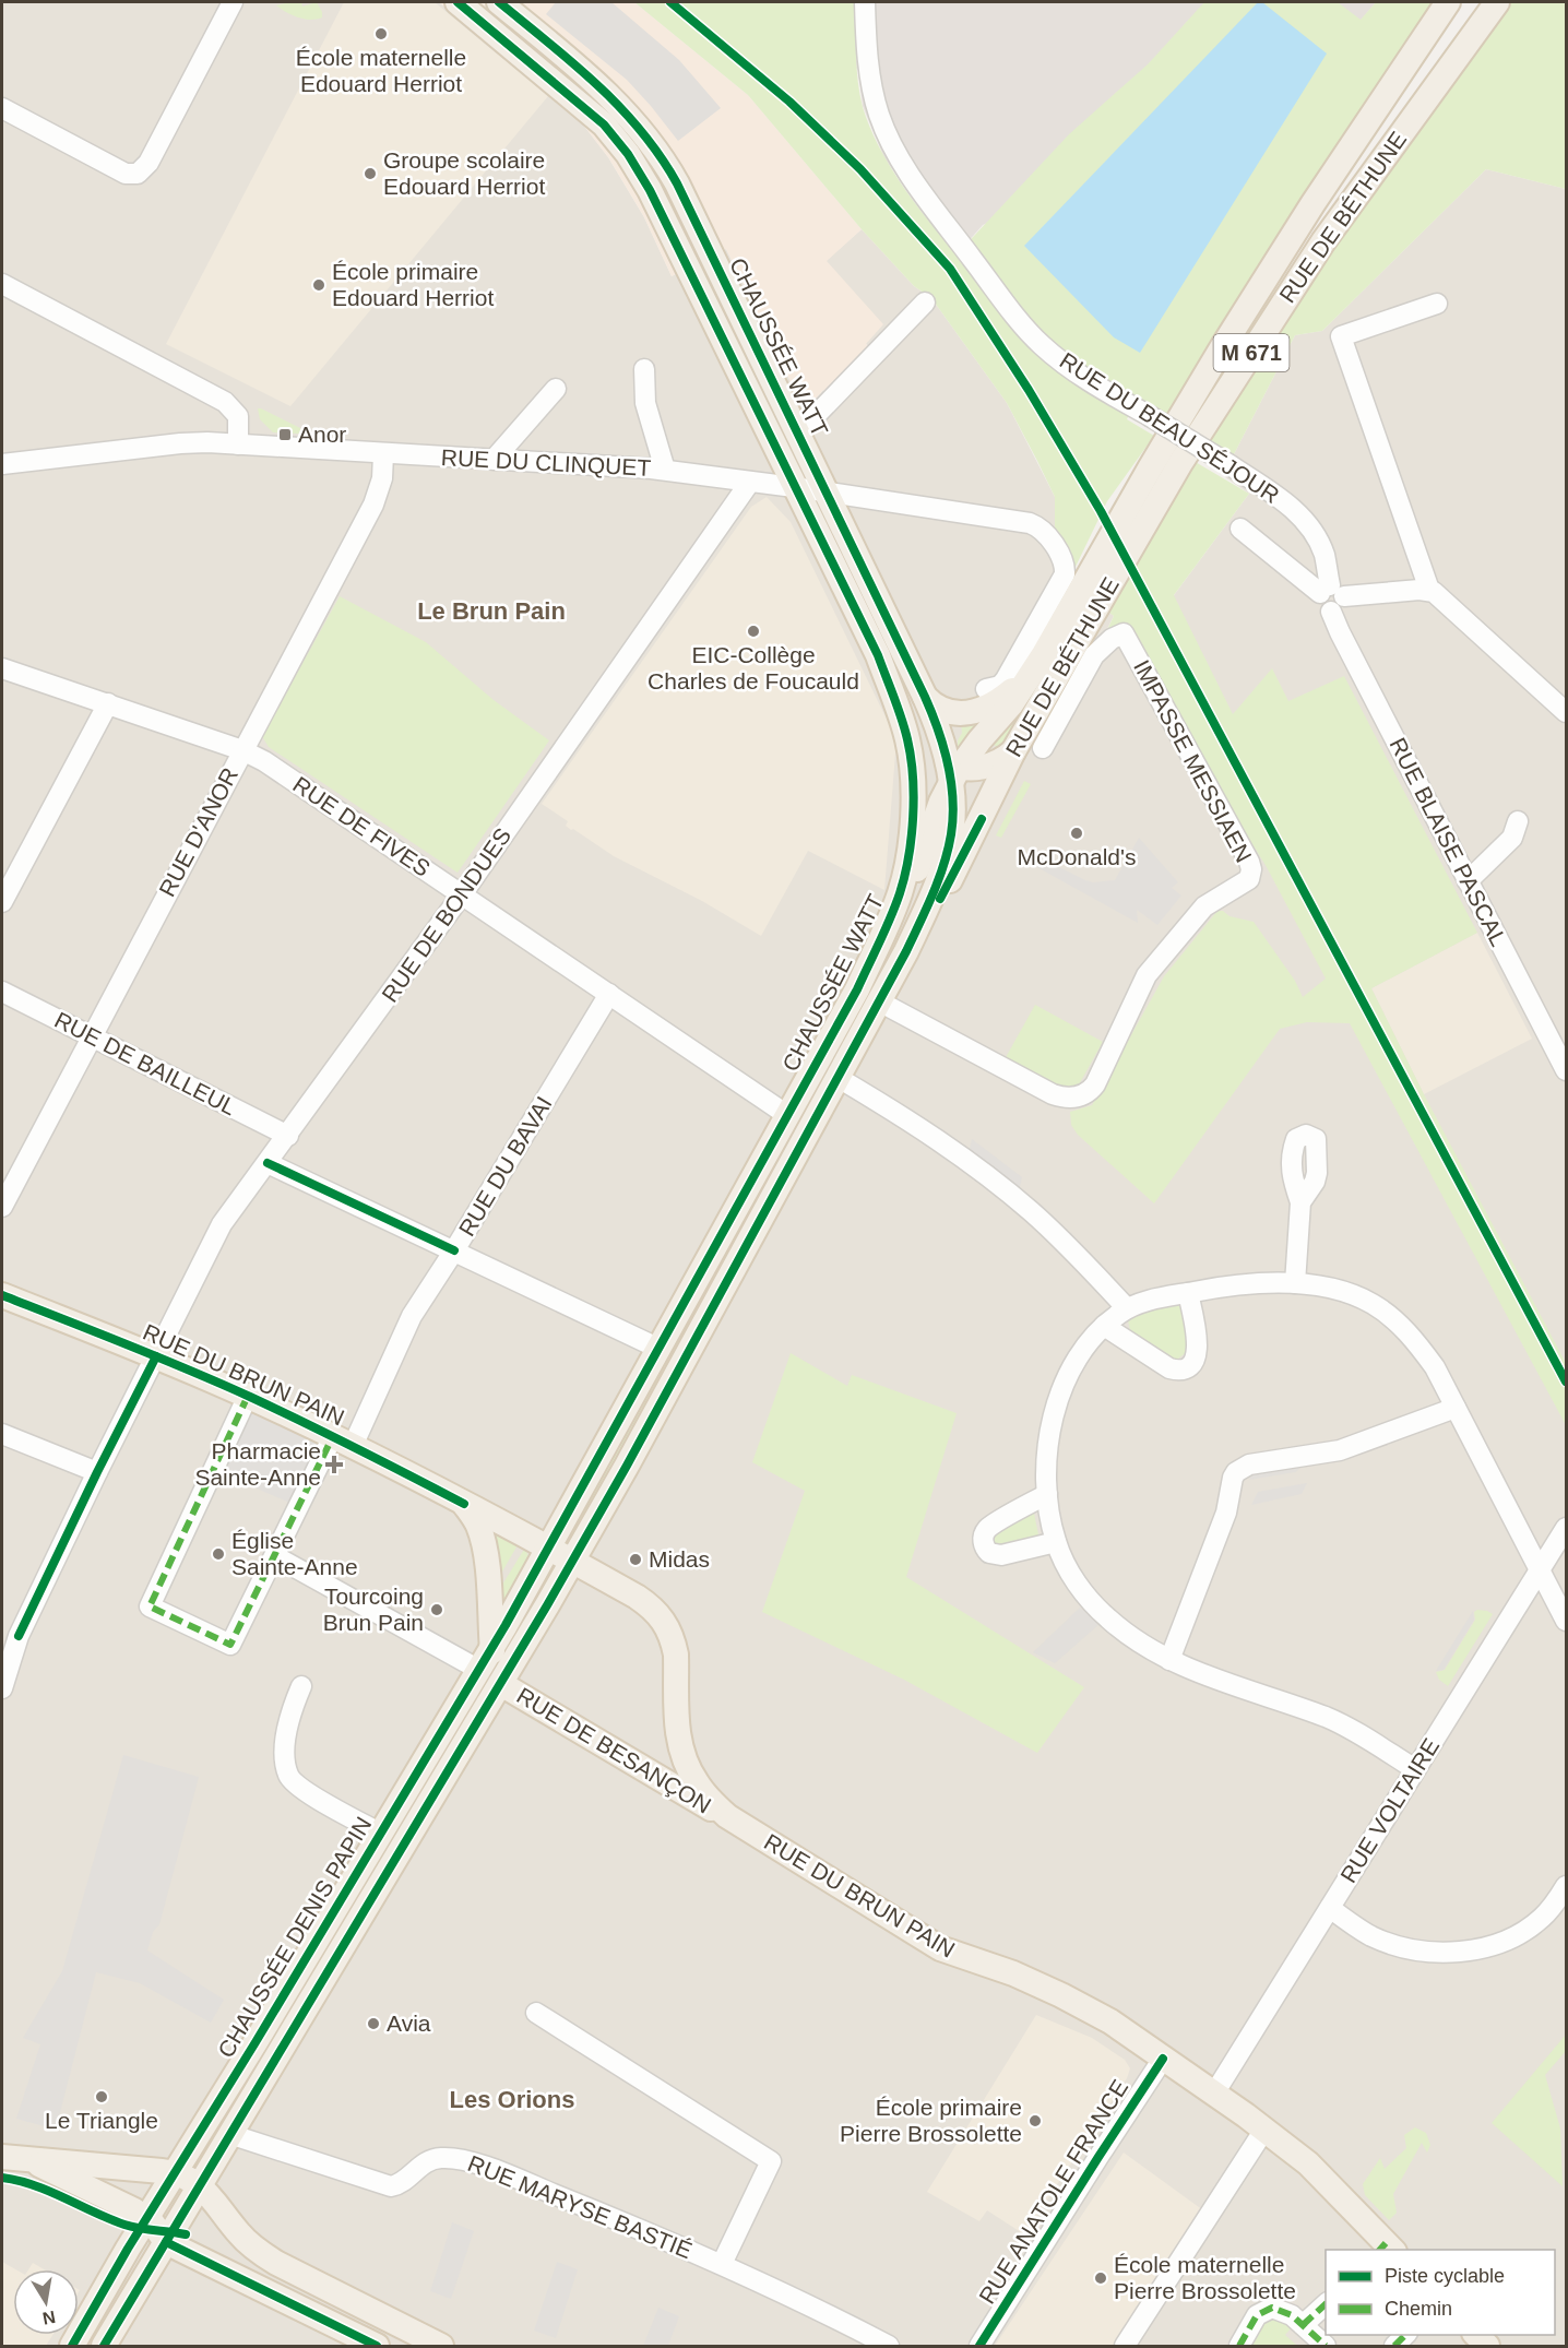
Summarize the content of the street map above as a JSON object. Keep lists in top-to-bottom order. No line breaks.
{"streets":{"main road":["RUE DE BÉTHUNE","CHAUSSÉE WATT","M 671","RUE DU BRUN PAIN","RUE DE BESANÇON","CHAUSSÉE DENIS PAPIN"],"street":["RUE DU BEAU SÉJOUR","RUE DU CLINQUET","IMPASSE MESSIAEN","RUE DE FIVES","RUE D'ANOR","RUE BLAISE PASCAL","RUE DE BONDUES","RUE DE BAILLEUL","RUE DU BAVAI","RUE VOLTAIRE","RUE ANATOLE FRANCE","RUE MARYSE BASTIÉ"]},"crossings":[["RUE DE BÉTHUNE","CHAUSSÉE WATT"],["RUE DE BÉTHUNE","RUE DU CLINQUET"],["CHAUSSÉE WATT","RUE DU CLINQUET"],["CHAUSSÉE WATT","IMPASSE MESSIAEN"],["CHAUSSÉE WATT","RUE DE FIVES"],["CHAUSSÉE WATT","RUE DU BRUN PAIN"],["CHAUSSÉE WATT","CHAUSSÉE DENIS PAPIN"],["RUE DU BEAU SÉJOUR","RUE BLAISE PASCAL"],["RUE DU CLINQUET","RUE D'ANOR"],["RUE DU CLINQUET","RUE DE BONDUES"],["RUE DE FIVES","RUE D'ANOR"],["RUE DE FIVES","RUE DE BONDUES"],["RUE DE FIVES","RUE DU BAVAI"],["RUE D'ANOR","RUE DE BAILLEUL"],["RUE DE BONDUES","RUE DE BAILLEUL"],["RUE DE BONDUES","RUE DU BRUN PAIN"],["RUE DU BAVAI","RUE DU BRUN PAIN"],["RUE DU BRUN PAIN","RUE DE BESANÇON"],["RUE DU BRUN PAIN","RUE VOLTAIRE"],["RUE DU BRUN PAIN","CHAUSSÉE DENIS PAPIN"],["RUE DU BRUN PAIN","RUE ANATOLE FRANCE"],["RUE DE BESANÇON","CHAUSSÉE DENIS PAPIN"],["CHAUSSÉE DENIS PAPIN","RUE MARYSE BASTIÉ"]],"districts":["Le Brun Pain","Les Orions"],"places":{"other":["École maternelle Edouard Herriot","Groupe scolaire Edouard Herriot","École primaire Edouard Herriot","EIC-Collège Charles de Foucauld","McDonald's","Église Sainte-Anne","Midas","Tourcoing Brun Pain","Avia","Le Triangle","École primaire Pierre Brossolette","École maternelle Pierre Brossolette"],"transit":["Anor"],"health":["Pharmacie Sainte-Anne"]},"legend":["Piste cyclable","Chemin"],"north":"bottom"}
